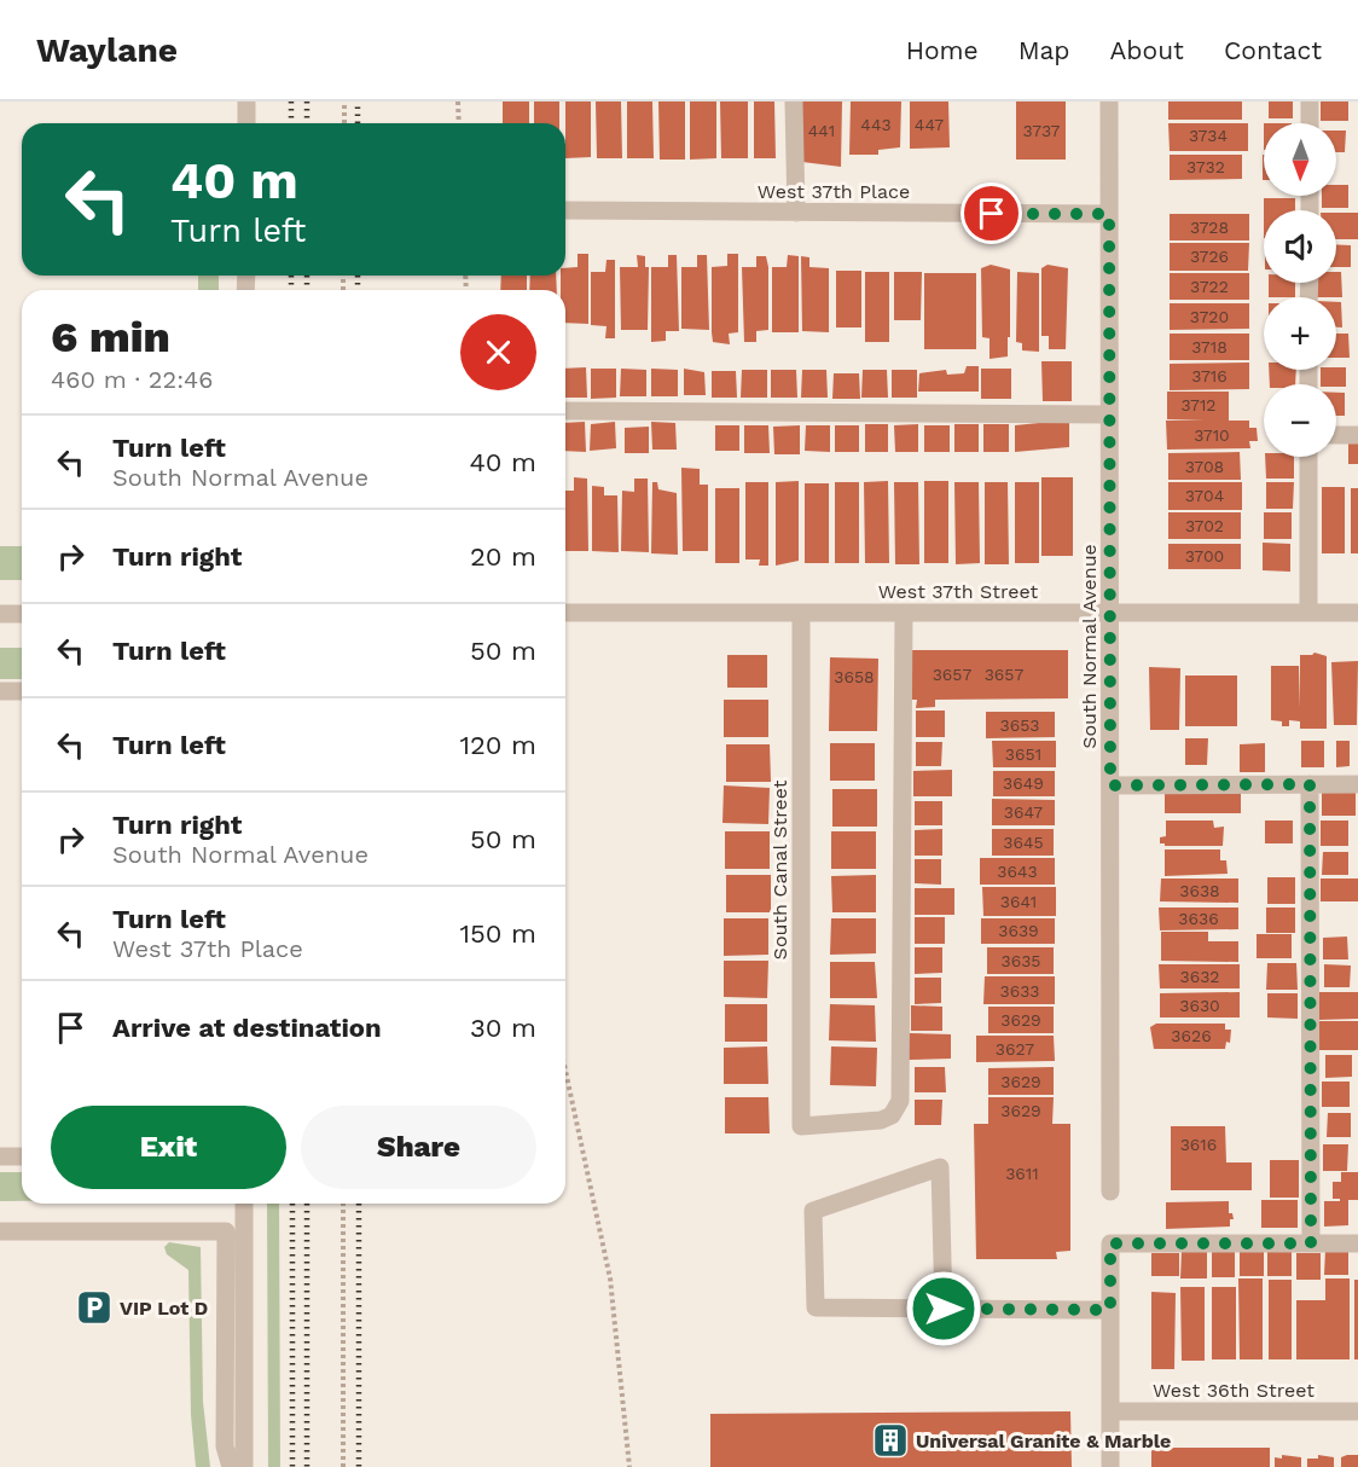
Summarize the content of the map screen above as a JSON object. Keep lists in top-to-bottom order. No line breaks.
{"streets":{"street":["West 37th Place","West 37th Street","South Normal Avenue","South Canal Street","West 36th Street"]},"crossings":[["West 37th Place","South Normal Avenue"],["West 37th Street","South Normal Avenue"],["West 37th Street","South Canal Street"]],"places":{"parking":["VIP Lot D"],"building":["Universal Granite & Marble"]},"house_numbers":["443","447","441","3737","3734","3732","3728","3726","3722","3720","3718","3716","3712","3710","3708","3704","3702","3700","3657","3657","3658","3653","3651","3649","3647","3645","3643","3638","3641","3636","3639","3635","3632","3633","3630","3629","3626","3627","3629","3629","3616","3611"],"north":"bottom","page":{"header":"Waylane","nav":["Home","Map","About","Contact"],"map_buttons":["+","−"],"turn":["40 m","Turn left"],"heading":["6 min","460 m · 22:46"],"list":[{"name":"Turn left","note":"South Normal Avenue","value":"40 m"},{"name":"Turn right","value":"20 m"},{"name":"Turn left","value":"50 m"},{"name":"Turn left","value":"120 m"},{"name":"Turn right","note":"South Normal Avenue","value":"50 m"},{"name":"Turn left","note":"West 37th Place","value":"150 m"},{"name":"Arrive at destination","value":"30 m"}],"buttons":["Exit","Share"]}}
